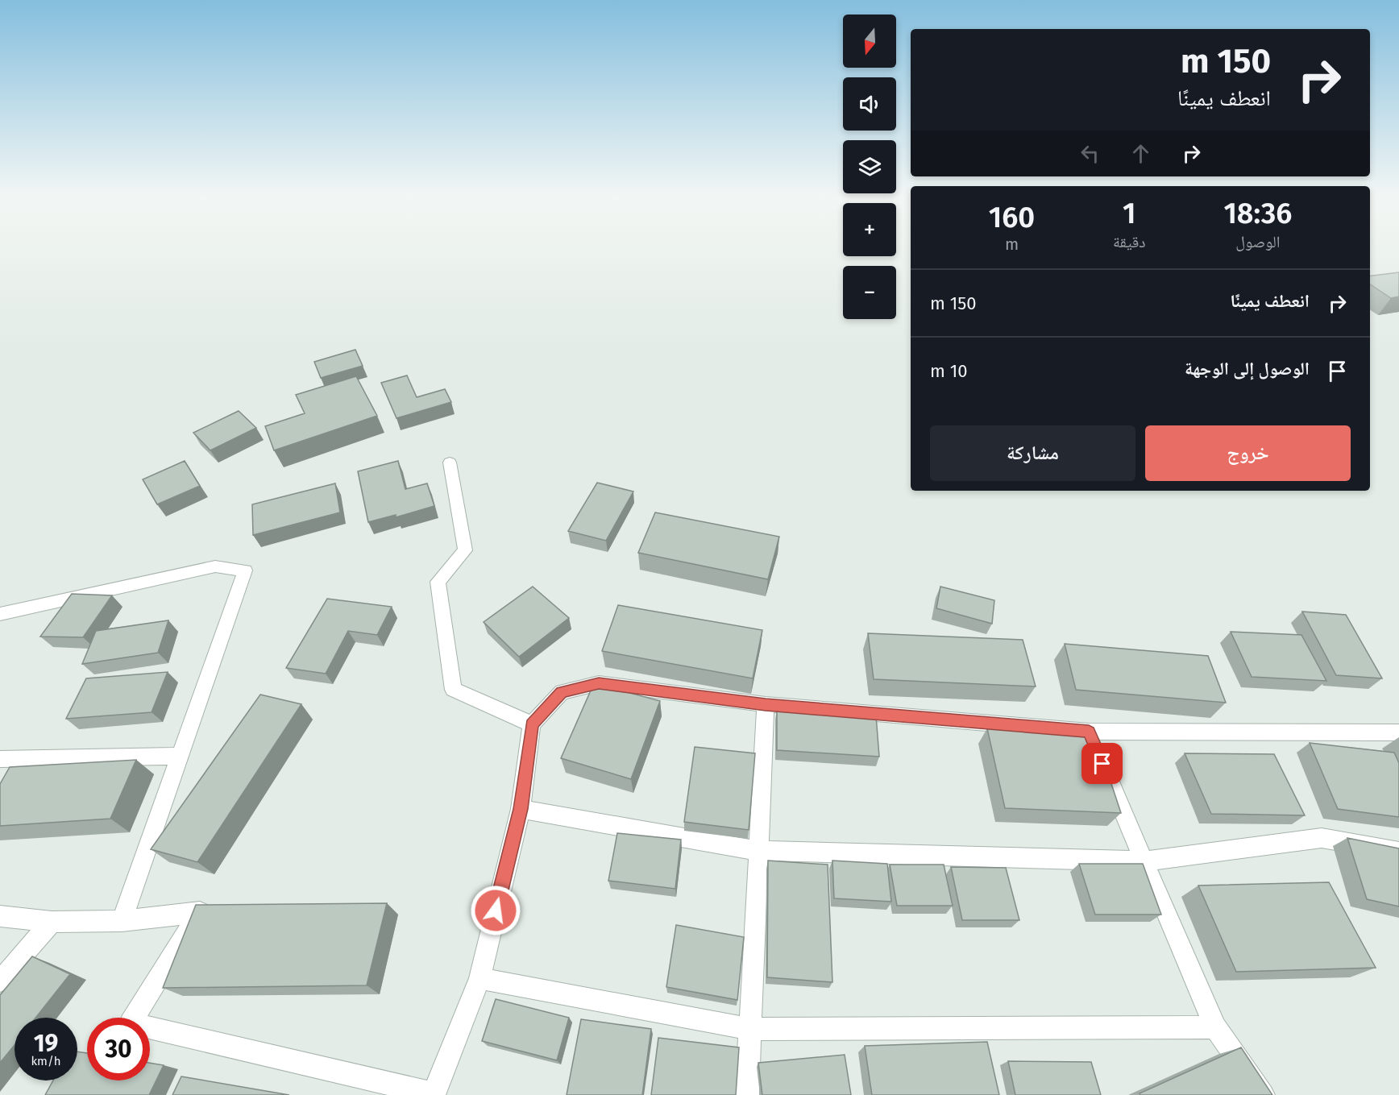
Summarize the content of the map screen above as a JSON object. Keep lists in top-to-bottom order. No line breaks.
{"north":"bottom","page":{"map_buttons":["+","−"],"turn":["150 m","انعطف يمينًا"],"eta":["18:36","الوصول","1","دقيقة","160","m"],"list":[{"name":"انعطف يمينًا","value":"150 m"},{"name":"الوصول إلى الوجهة","value":"10 m"}],"buttons":["خروج","مشاركة"],"speed":"19 km/h","limit":"30"}}
